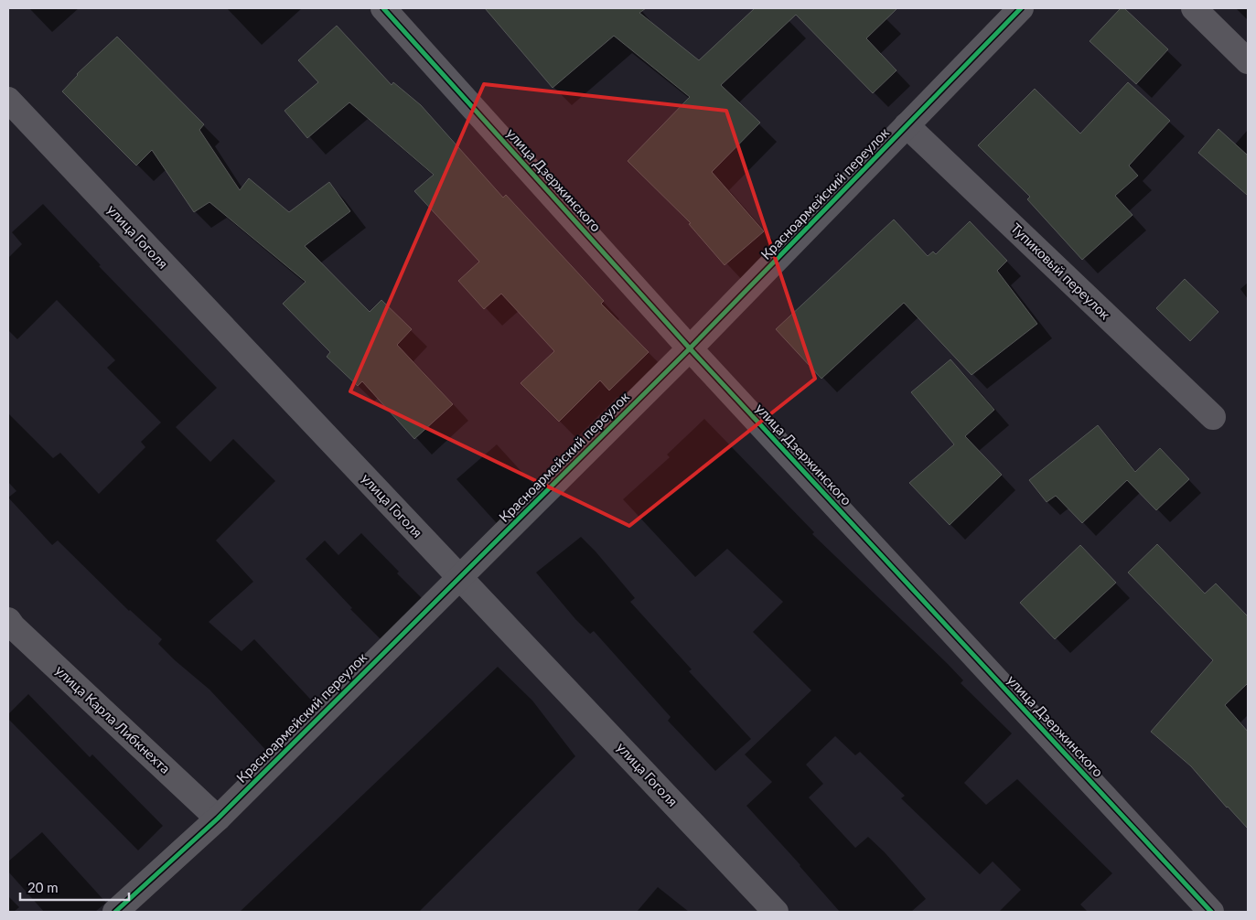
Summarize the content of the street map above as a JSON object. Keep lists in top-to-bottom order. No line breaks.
{"streets":{"street":["улица Дзержинского","Красноармейский переулок","улица Гоголя","Тупиковый переулок","улица Карла Либкнехта"]},"crossings":[["улица Дзержинского","Красноармейский переулок"],["Красноармейский переулок","улица Гоголя"],["Красноармейский переулок","Тупиковый переулок"],["Красноармейский переулок","улица Карла Либкнехта"]],"scale_bar":"20 m"}
